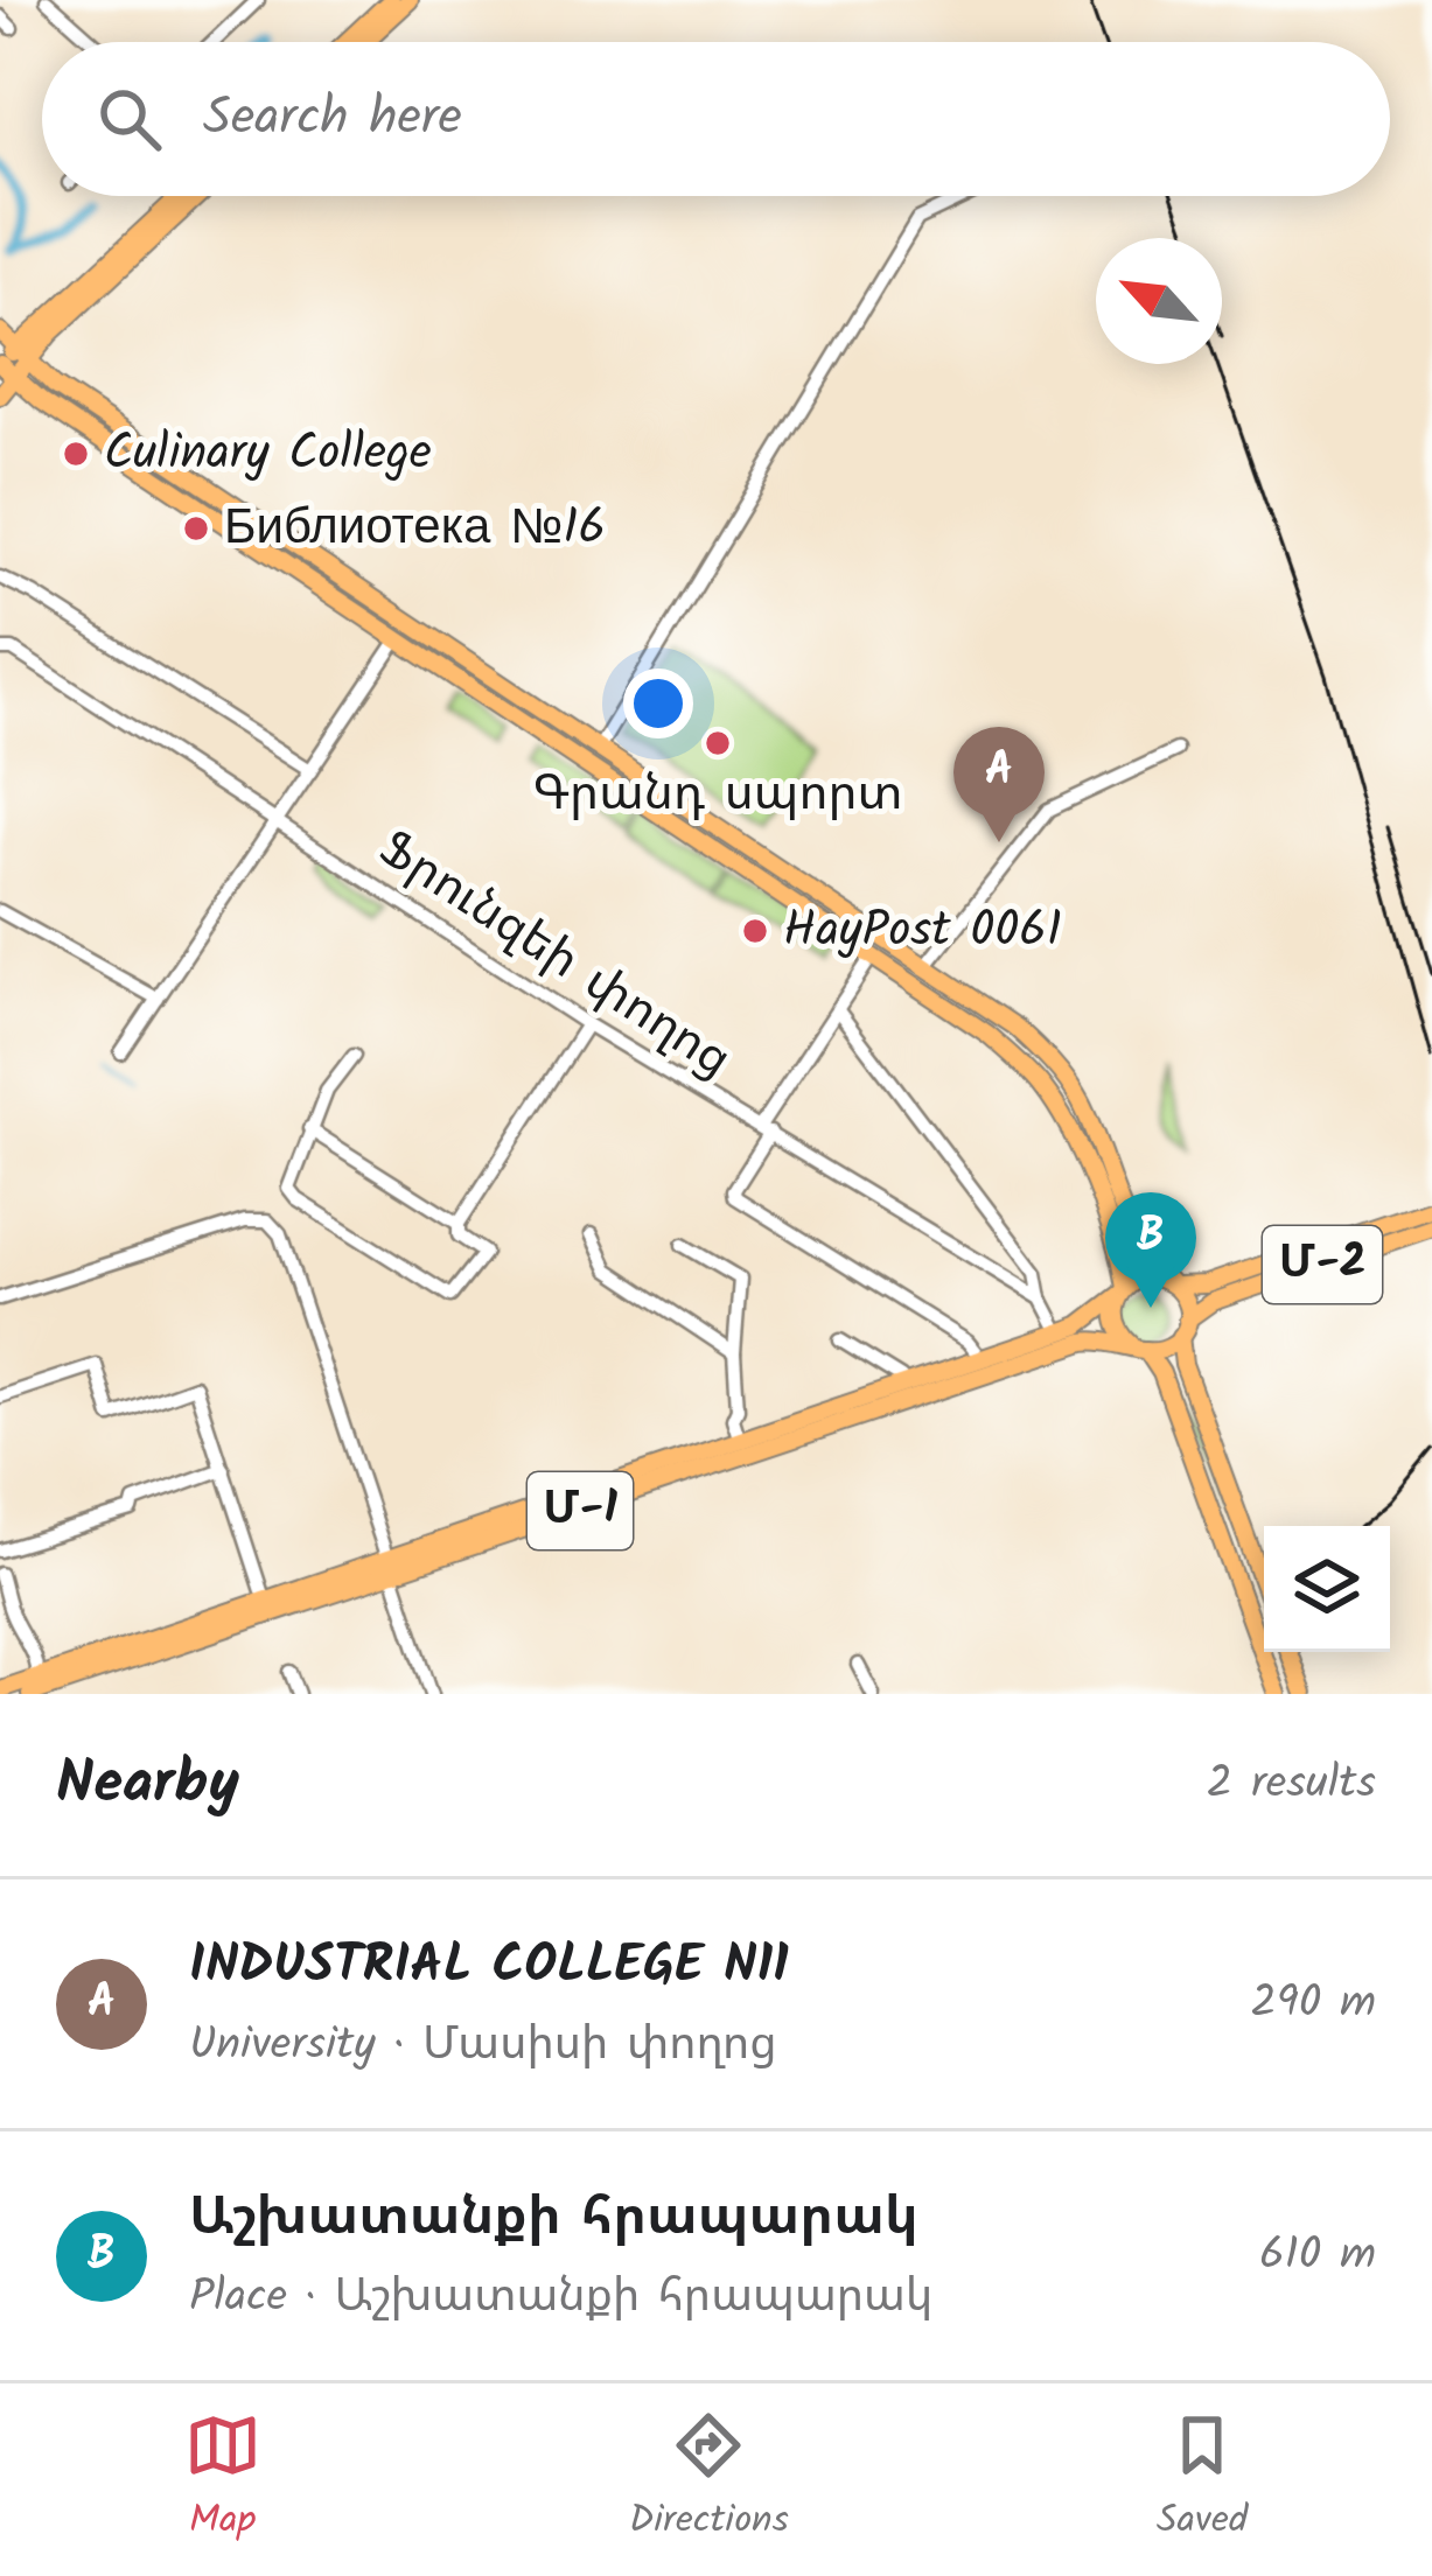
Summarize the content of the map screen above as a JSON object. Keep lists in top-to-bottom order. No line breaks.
{"streets":{"main road":["Մ-2","Մ-1"],"street":["Ֆրունզեի փողոց"]},"crossings":[["Մ-2","Մ-1"]],"places":["Culinary College","Библиотека №16","Գրանդ սպորտ","HayPost 0061"],"north":"top left","page":{"search":"Search here","pins":["A","B"],"heading":["Nearby","2 results"],"list":[{"mark":"A","name":"INDUSTRIAL COLLEGE N11","note":"University · Մասիսի փողոց","value":"290 m"},{"mark":"B","name":"Աշխատանքի հրապարակ","note":"Place · Աշխատանքի հրապարակ","value":"610 m"}],"nav":["Map","Directions","Saved"]}}
